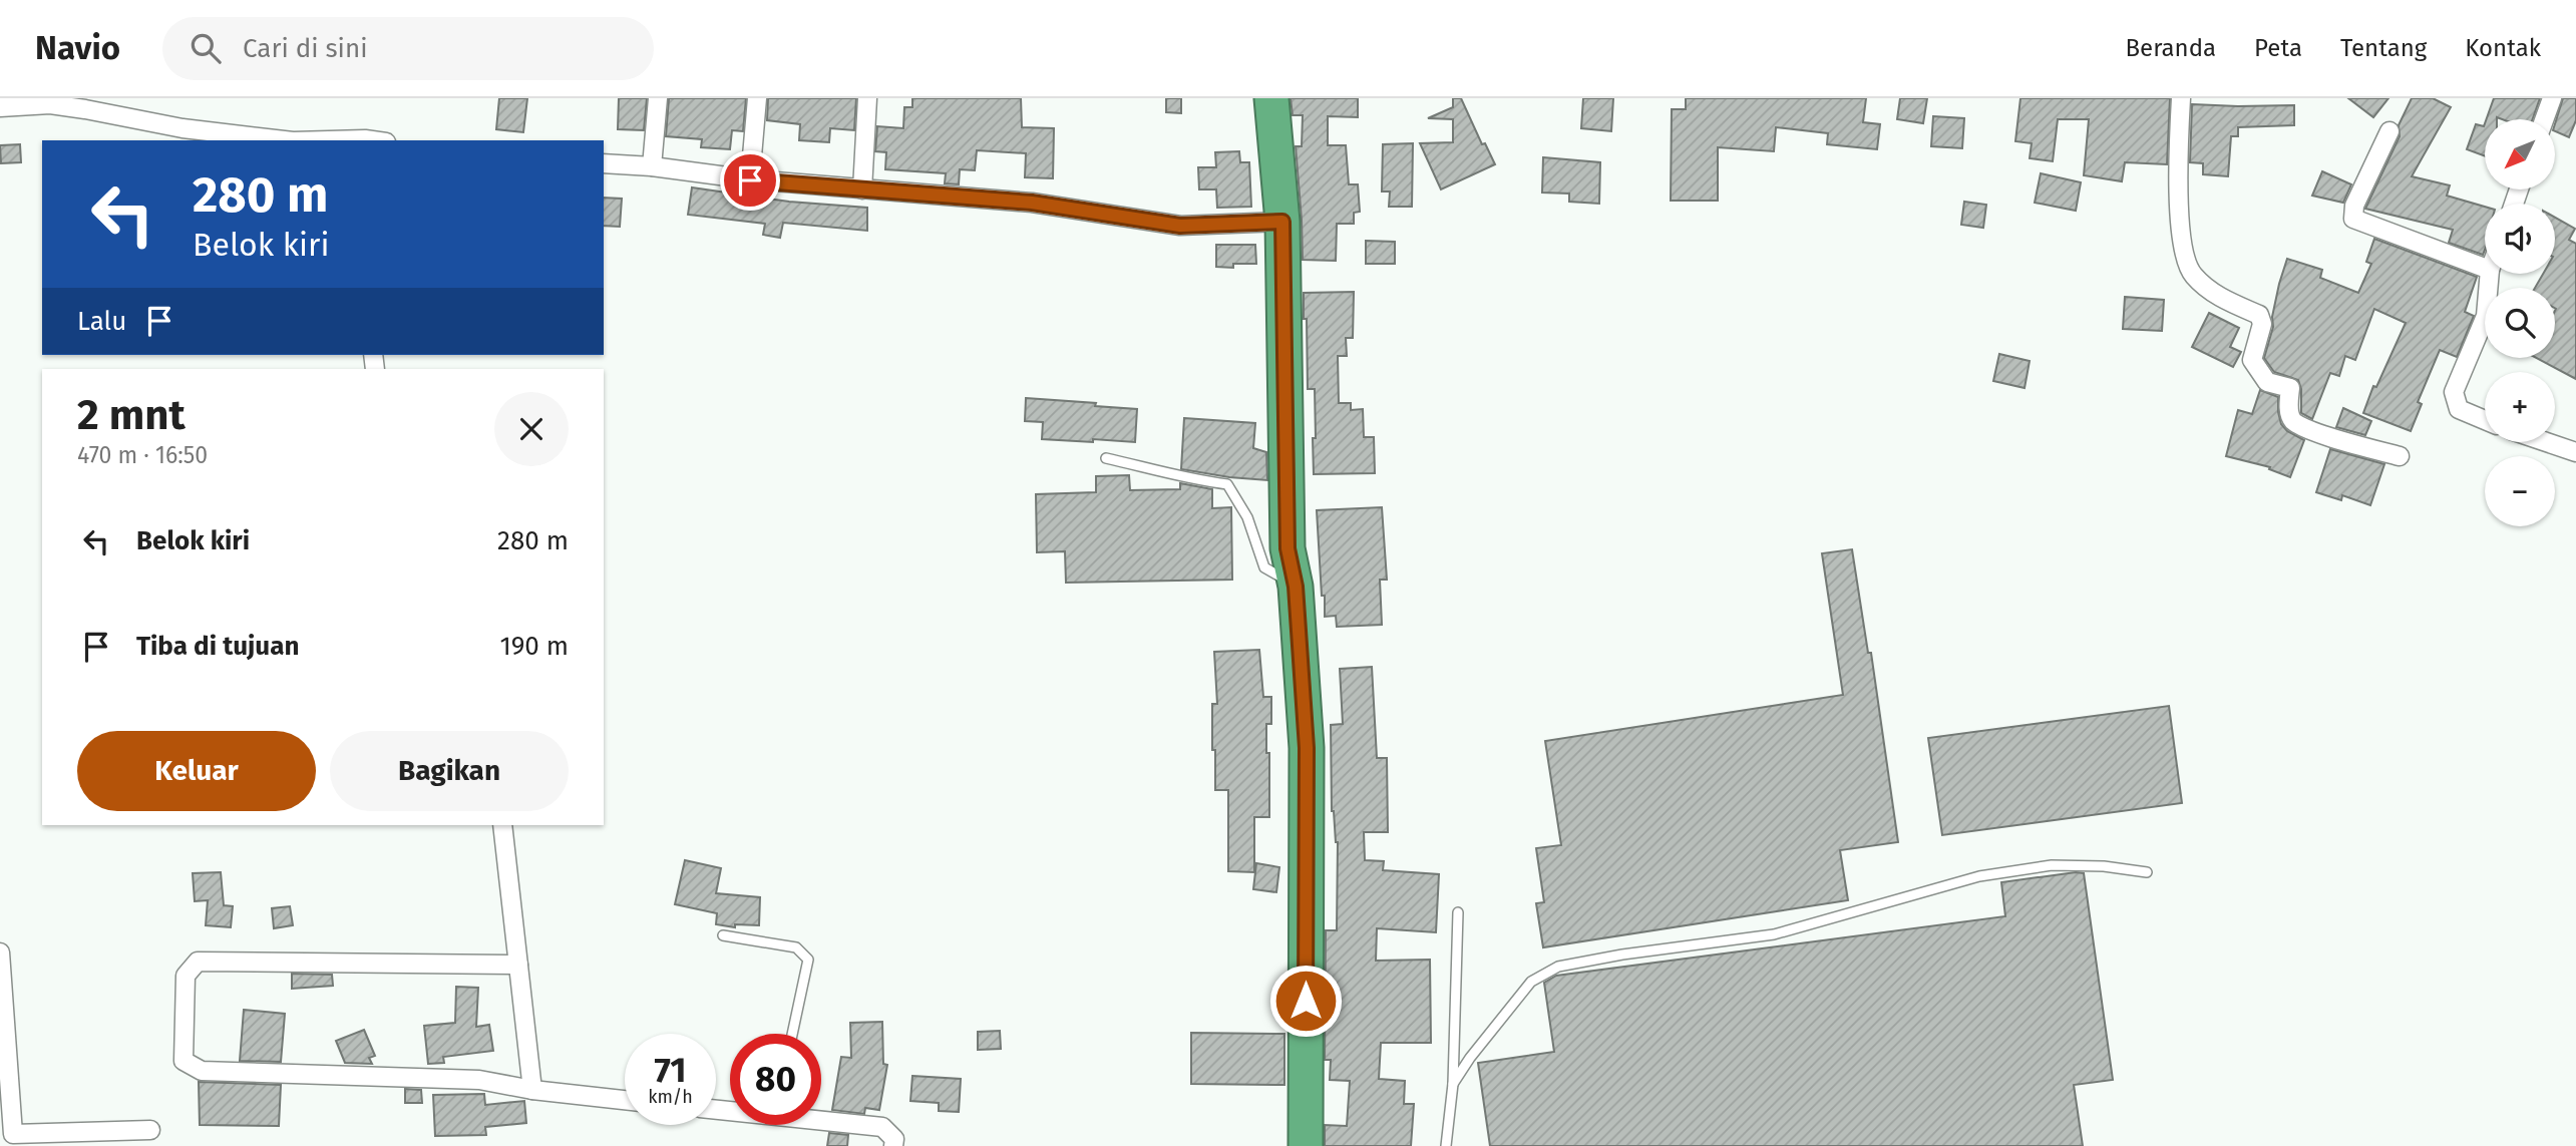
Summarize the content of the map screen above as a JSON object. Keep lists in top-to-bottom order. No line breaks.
{"north":"bottom left","page":{"header":"Navio","search":"Cari di sini","nav":["Beranda","Peta","Tentang","Kontak"],"map_buttons":["+","−"],"turn":["280 m","Belok kiri"],"then":"Lalu","heading":["2 mnt","470 m · 16:50"],"list":[{"name":"Belok kiri","value":"280 m"},{"name":"Tiba di tujuan","value":"190 m"}],"buttons":["Keluar","Bagikan"],"speed":"71 km/h","limit":"80"}}
